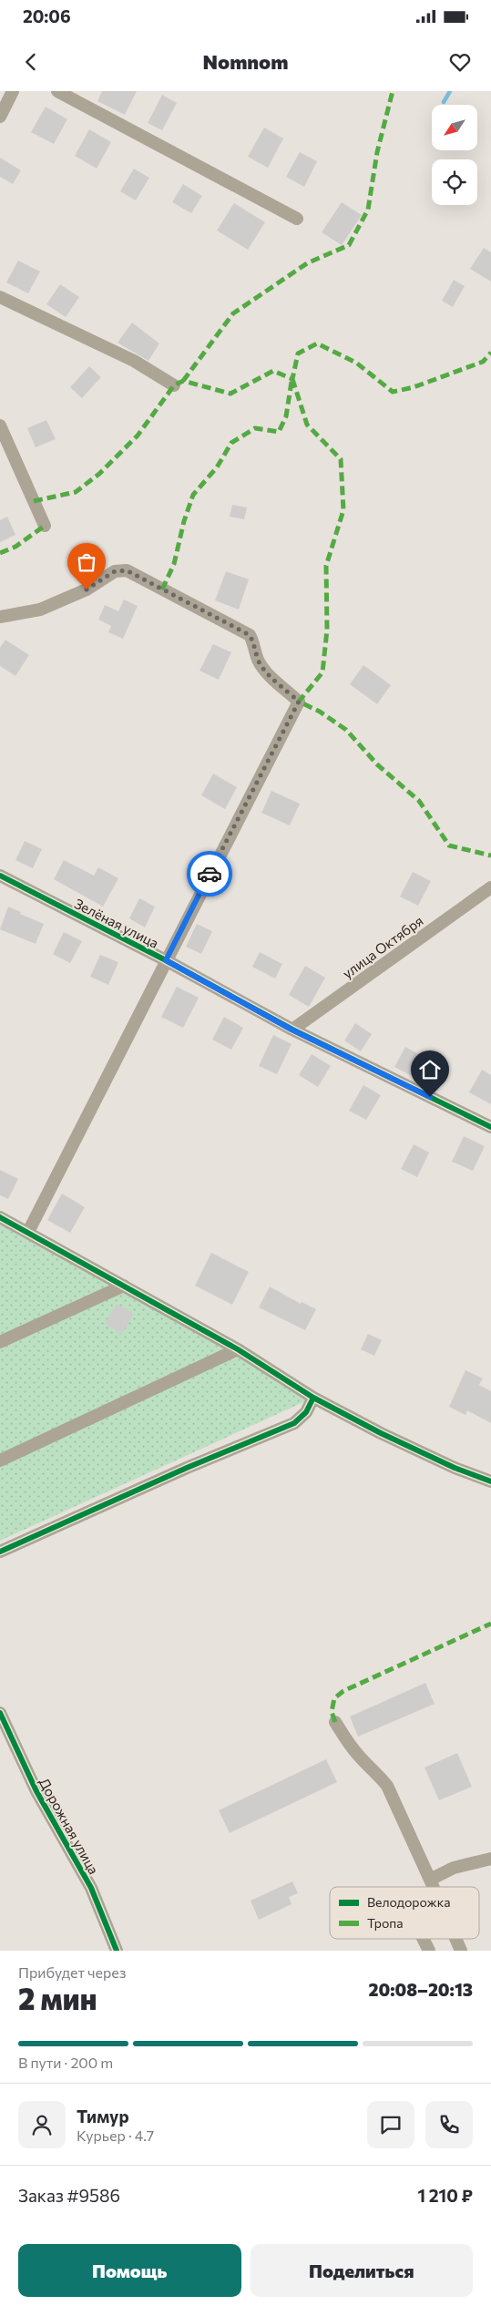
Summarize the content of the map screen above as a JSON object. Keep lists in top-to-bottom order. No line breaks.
{"streets":{"street":["Зелёная улица","улица Октября","Дорожная улица"]},"crossings":[["Зелёная улица","улица Октября"]],"legend":["Велодорожка","Тропа"],"north":"bottom left","page":{"status":"20:06","header":"Nomnom","heading":["2 мин","Прибудет через","20:08–20:13"],"panel":["Тимур","Курьер · 4.7","Заказ #9586","1 210 ₽"],"bar":"В пути · 200 m","buttons":["Помощь","Поделиться"]}}
